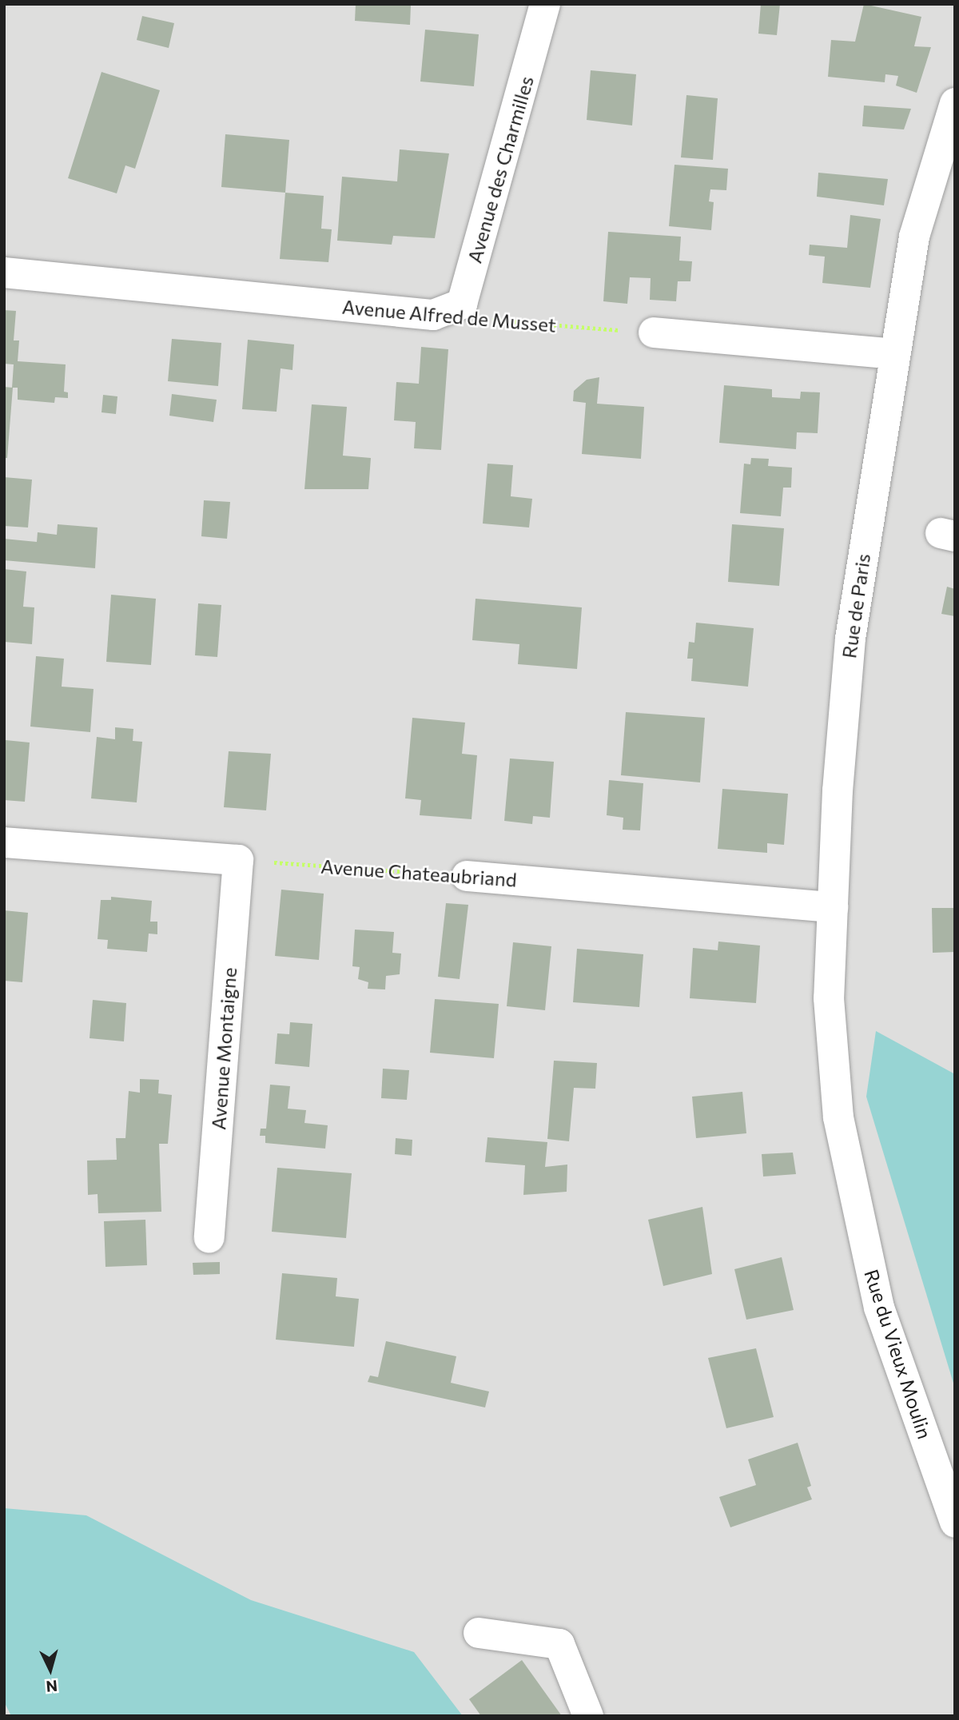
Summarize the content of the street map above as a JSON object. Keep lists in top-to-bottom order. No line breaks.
{"streets":{"street":["Avenue des Charmilles","Avenue Alfred de Musset","Rue de Paris","Avenue Chateaubriand","Avenue Montaigne","Rue du Vieux Moulin"]},"crossings":[["Avenue des Charmilles","Avenue Alfred de Musset"],["Rue de Paris","Avenue Chateaubriand"],["Rue de Paris","Rue du Vieux Moulin"],["Avenue Chateaubriand","Avenue Montaigne"]],"north":"bottom"}
